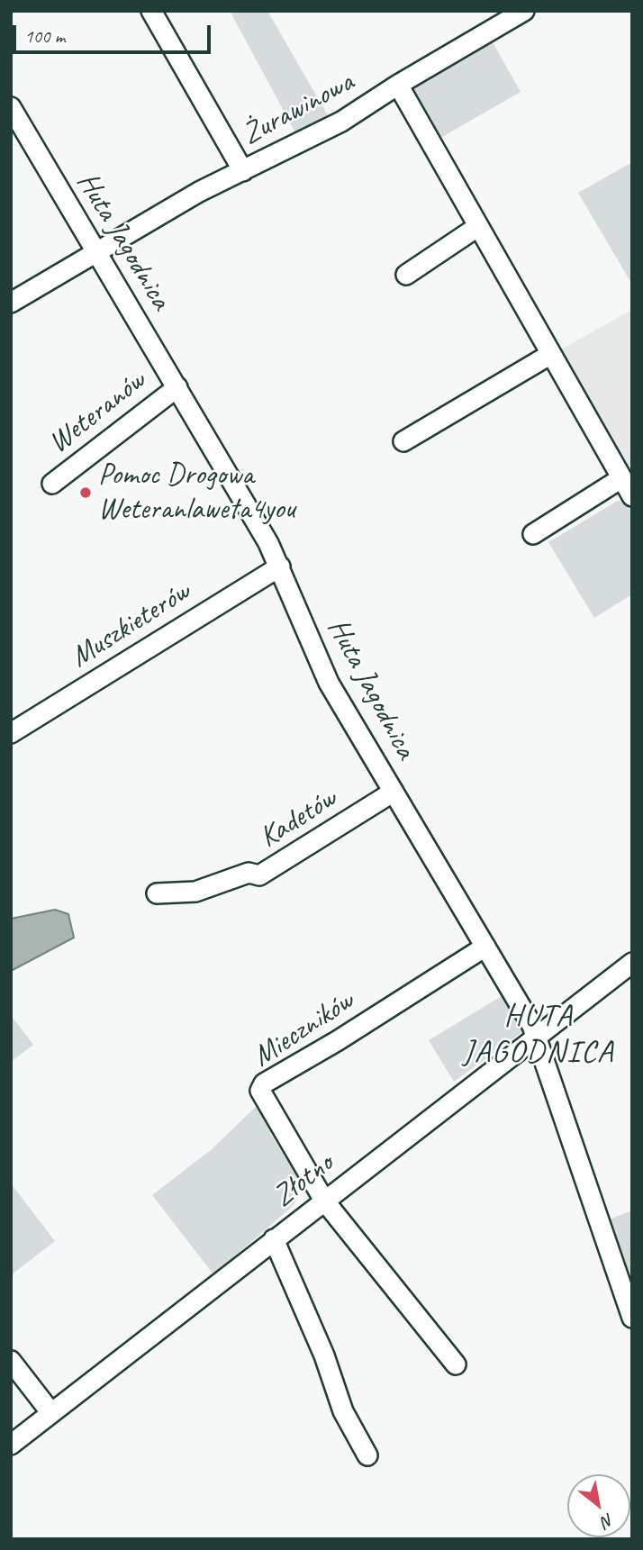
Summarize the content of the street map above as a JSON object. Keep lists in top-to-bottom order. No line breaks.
{"streets":{"street":["Żurawinowa","Huta Jagodnica","Weteranów","Muszkieterów","Kadetów","Mieczników","Złotno"]},"crossings":[["Żurawinowa","Huta Jagodnica"],["Huta Jagodnica","Weteranów"],["Huta Jagodnica","Muszkieterów"],["Huta Jagodnica","Kadetów"],["Huta Jagodnica","Mieczników"],["Huta Jagodnica","Złotno"],["Mieczników","Złotno"]],"districts":["HUTA JAGODNICA"],"places":["Pomoc Drogowa Weteranlaweta4you"],"scale_bar":"100 m","north":"bottom right"}
